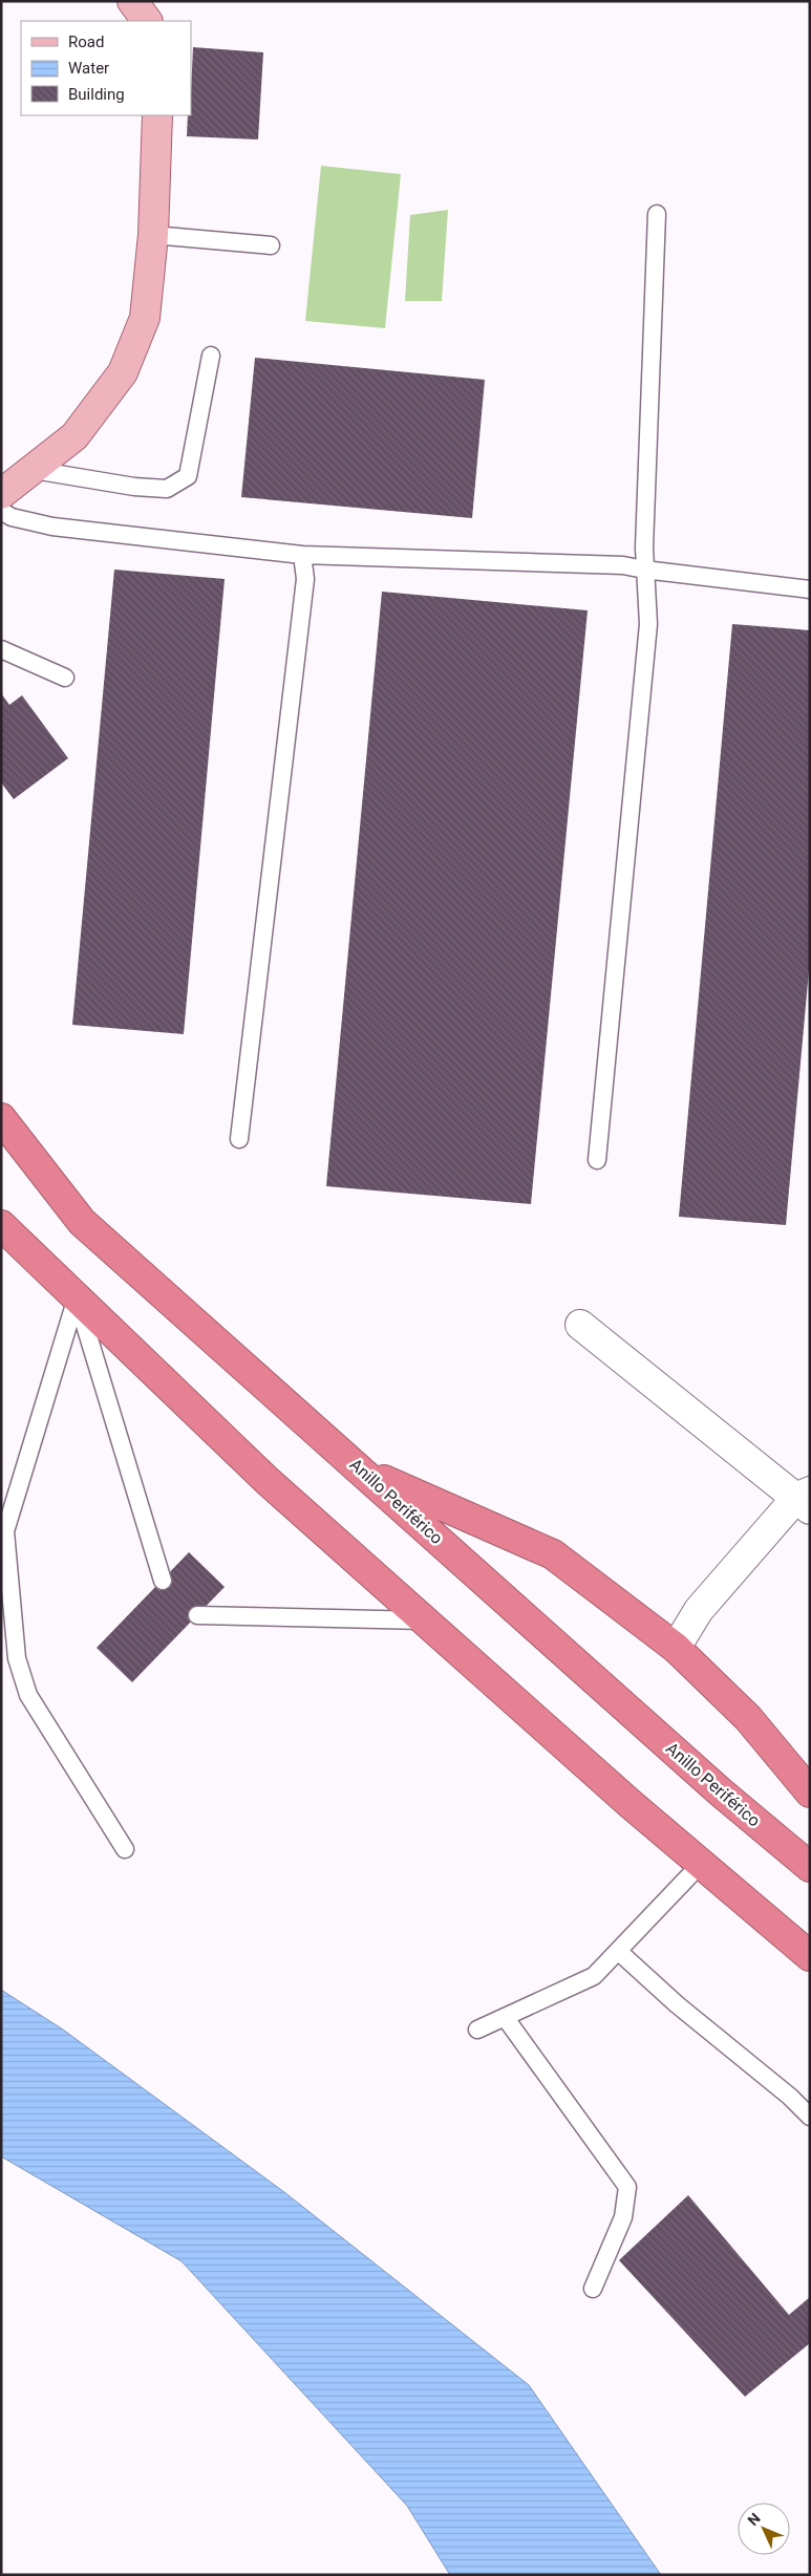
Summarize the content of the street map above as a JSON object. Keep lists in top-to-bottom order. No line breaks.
{"streets":{"highway":["Anillo Periférico"]},"legend":["Road","Water","Building"],"north":"top left"}
